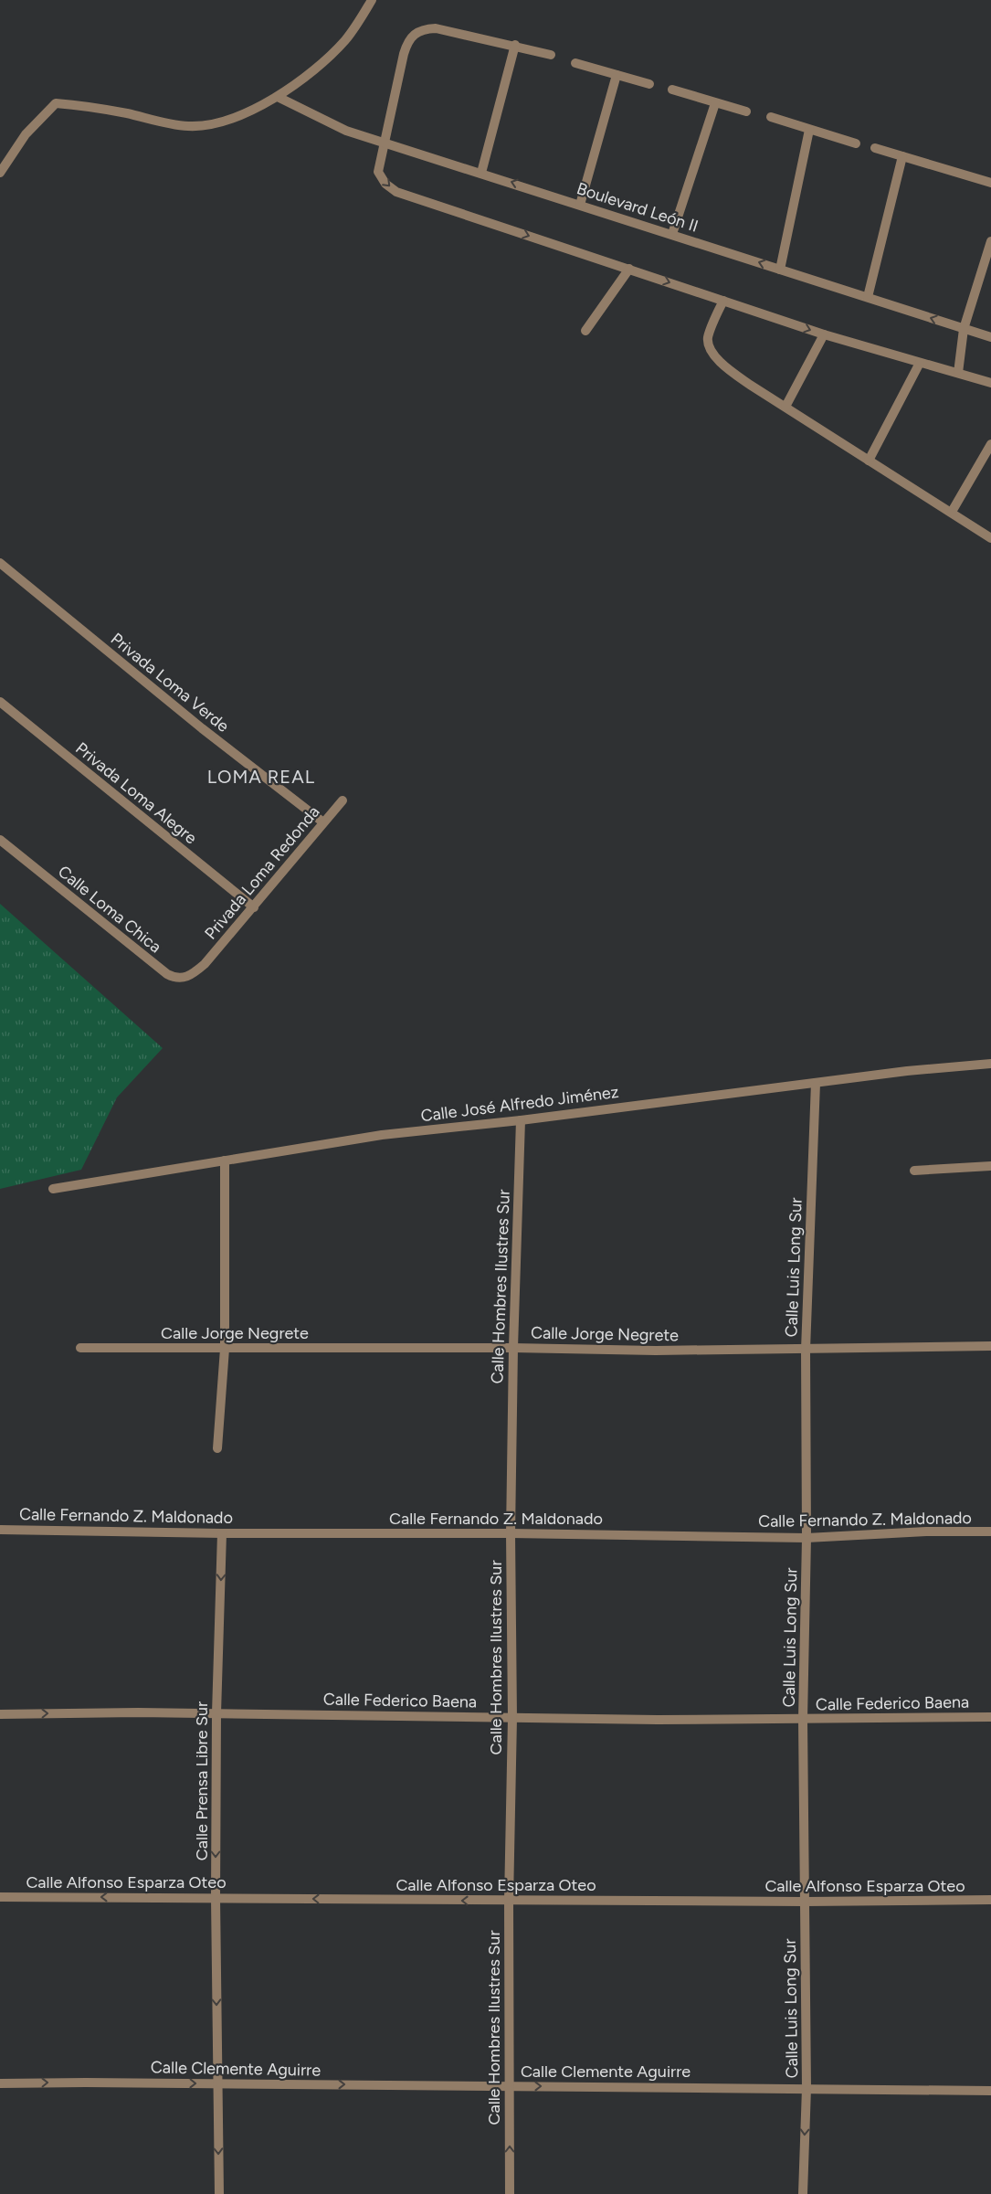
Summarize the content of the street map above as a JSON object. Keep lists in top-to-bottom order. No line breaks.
{"streets":{"street":["Boulevard León II","Privada Loma Verde","Privada Loma Alegre","Privada Loma Redonda","Calle Loma Chica","Calle José Alfredo Jiménez","Calle Luis Long Sur","Calle Hombres Ilustres Sur","Calle Jorge Negrete","Calle Fernando Z. Maldonado","Calle Federico Baena","Calle Prensa Libre Sur","Calle Alfonso Esparza Oteo","Calle Clemente Aguirre"]},"crossings":[["Privada Loma Verde","Privada Loma Redonda"],["Privada Loma Alegre","Privada Loma Redonda"],["Privada Loma Redonda","Calle Loma Chica"],["Calle José Alfredo Jiménez","Calle Luis Long Sur"],["Calle José Alfredo Jiménez","Calle Hombres Ilustres Sur"],["Calle Luis Long Sur","Calle Jorge Negrete"],["Calle Luis Long Sur","Calle Fernando Z. Maldonado"],["Calle Luis Long Sur","Calle Federico Baena"],["Calle Luis Long Sur","Calle Alfonso Esparza Oteo"],["Calle Luis Long Sur","Calle Clemente Aguirre"],["Calle Hombres Ilustres Sur","Calle Jorge Negrete"],["Calle Hombres Ilustres Sur","Calle Fernando Z. Maldonado"],["Calle Hombres Ilustres Sur","Calle Federico Baena"],["Calle Hombres Ilustres Sur","Calle Alfonso Esparza Oteo"],["Calle Hombres Ilustres Sur","Calle Clemente Aguirre"],["Calle Fernando Z. Maldonado","Calle Prensa Libre Sur"],["Calle Federico Baena","Calle Prensa Libre Sur"],["Calle Prensa Libre Sur","Calle Alfonso Esparza Oteo"],["Calle Prensa Libre Sur","Calle Clemente Aguirre"]],"one_way":["Calle Prensa Libre Sur","Calle Alfonso Esparza Oteo","Calle Clemente Aguirre"],"districts":["LOMA REAL"]}
